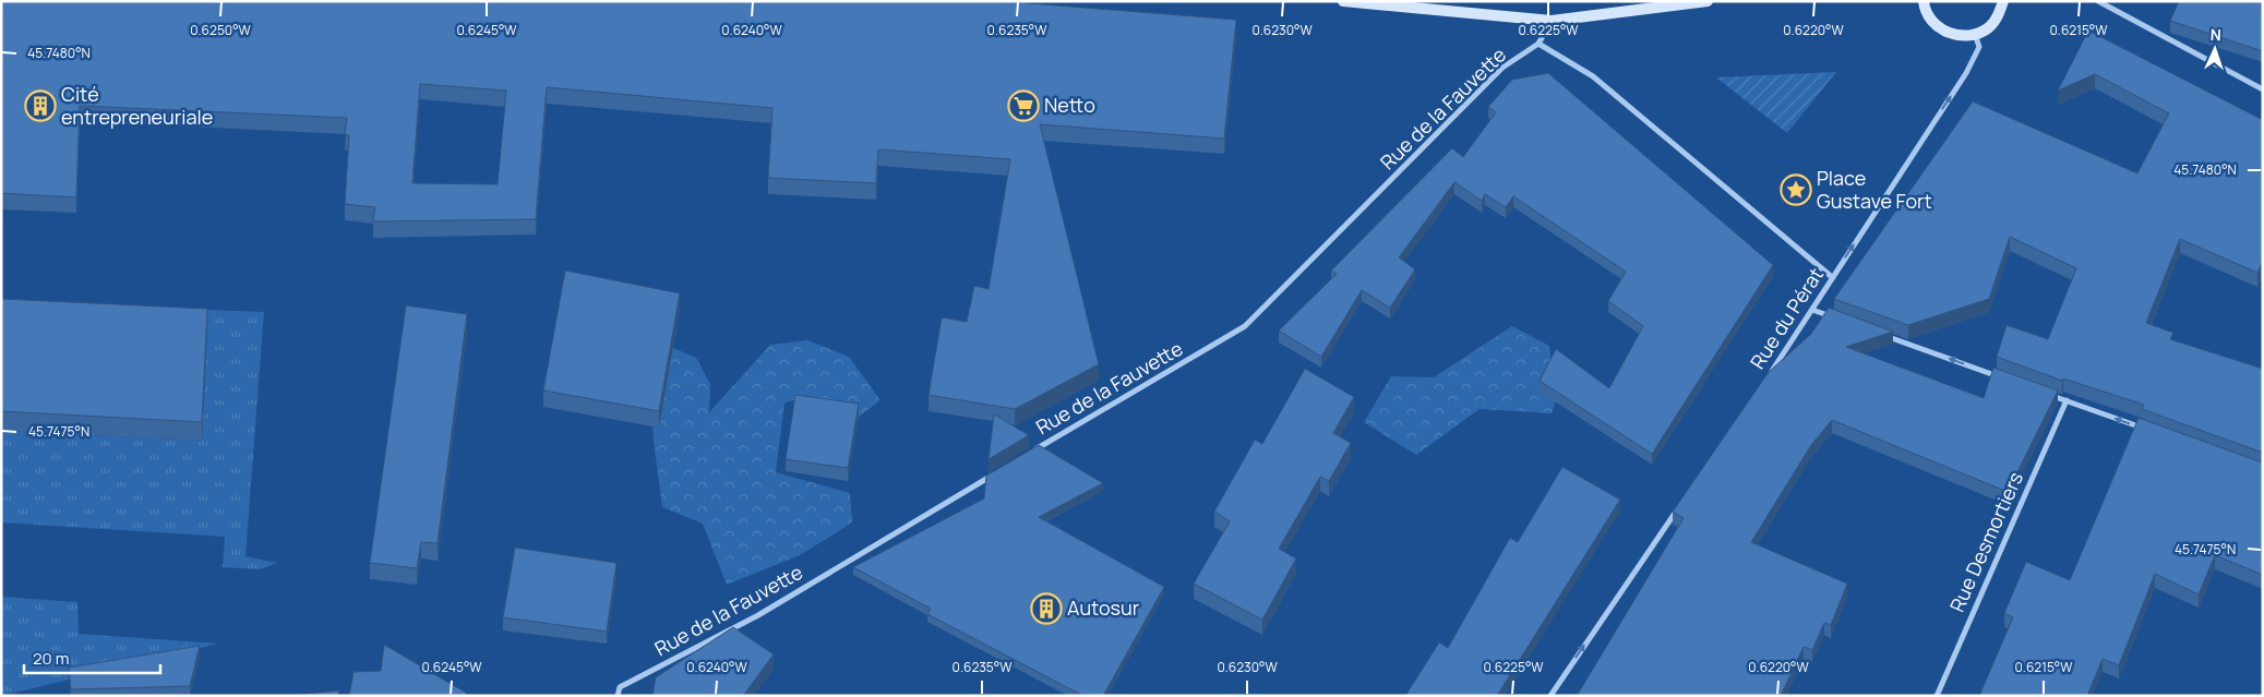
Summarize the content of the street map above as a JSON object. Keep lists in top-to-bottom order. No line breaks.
{"streets":{"street":["Rue de la Fauvette","Rue du Pérat","Rue Desmortiers"]},"one_way":["Rue du Pérat"],"places":{"building":["Cité entrepreneuriale","Autosur"],"supermarket":["Netto"],"place":["Place Gustave Fort"]},"scale_bar":"20 m","north":"top","coordinates":["0.6250°W","0.6245°W","0.6240°W","0.6235°W","0.6230°W","0.6225°W","0.6215°W","0.6220°W","45.7480°N","45.7475°N"]}
